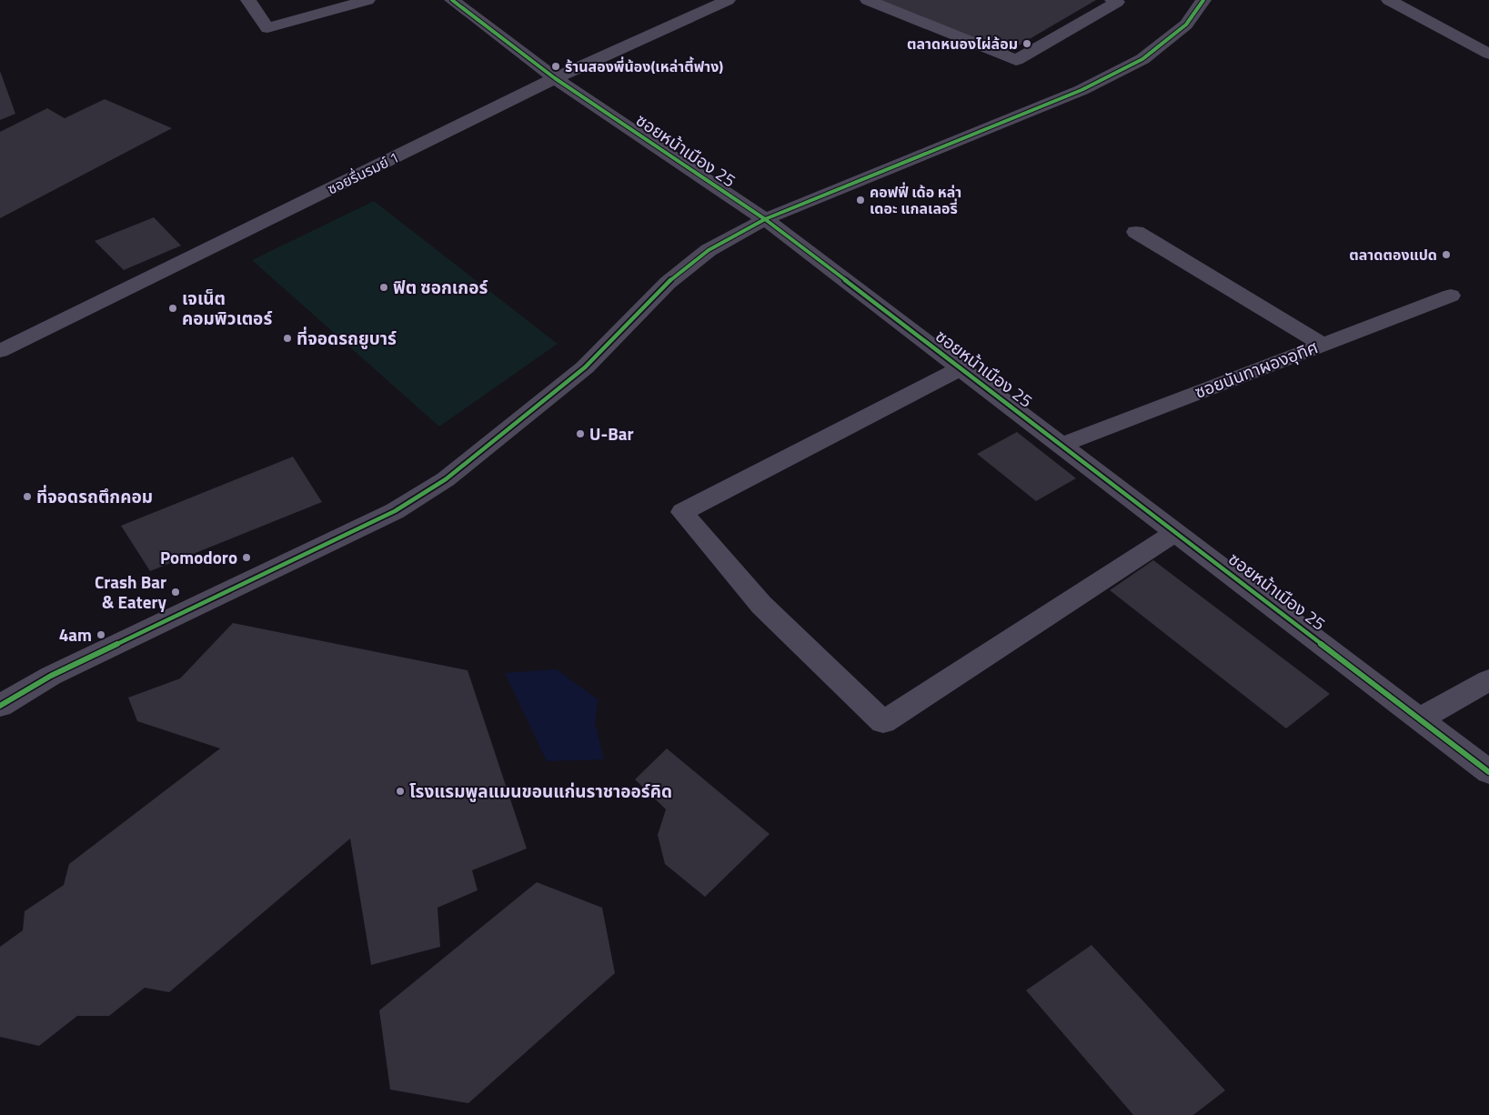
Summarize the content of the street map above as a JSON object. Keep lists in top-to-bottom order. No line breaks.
{"streets":{"street":["ซอยหน้าเมือง 25","ซอยรื่นรมย์ 1","ซอยนันทาผองอุทิศ"]},"crossings":[["ซอยหน้าเมือง 25","ซอยรื่นรมย์ 1"],["ซอยหน้าเมือง 25","ซอยนันทาผองอุทิศ"]],"places":["ตลาดหนองไผ่ล้อม","ร้านสองพี่น้อง(เหล่าตี้ฟาง)","คอฟฟี่ เด้อ หล่า เดอะ แกลเลอรี่","ตลาดตองแปด","ฟิต ซอกเกอร์","เจเน็ต คอมพิวเตอร์","ที่จอดรถยูบาร์","U-Bar","ที่จอดรถตึกคอม","Pomodoro","Crash Bar & Eatery","4am","โรงแรมพูลแมนขอนแก่นราชาออร์คิด"]}
